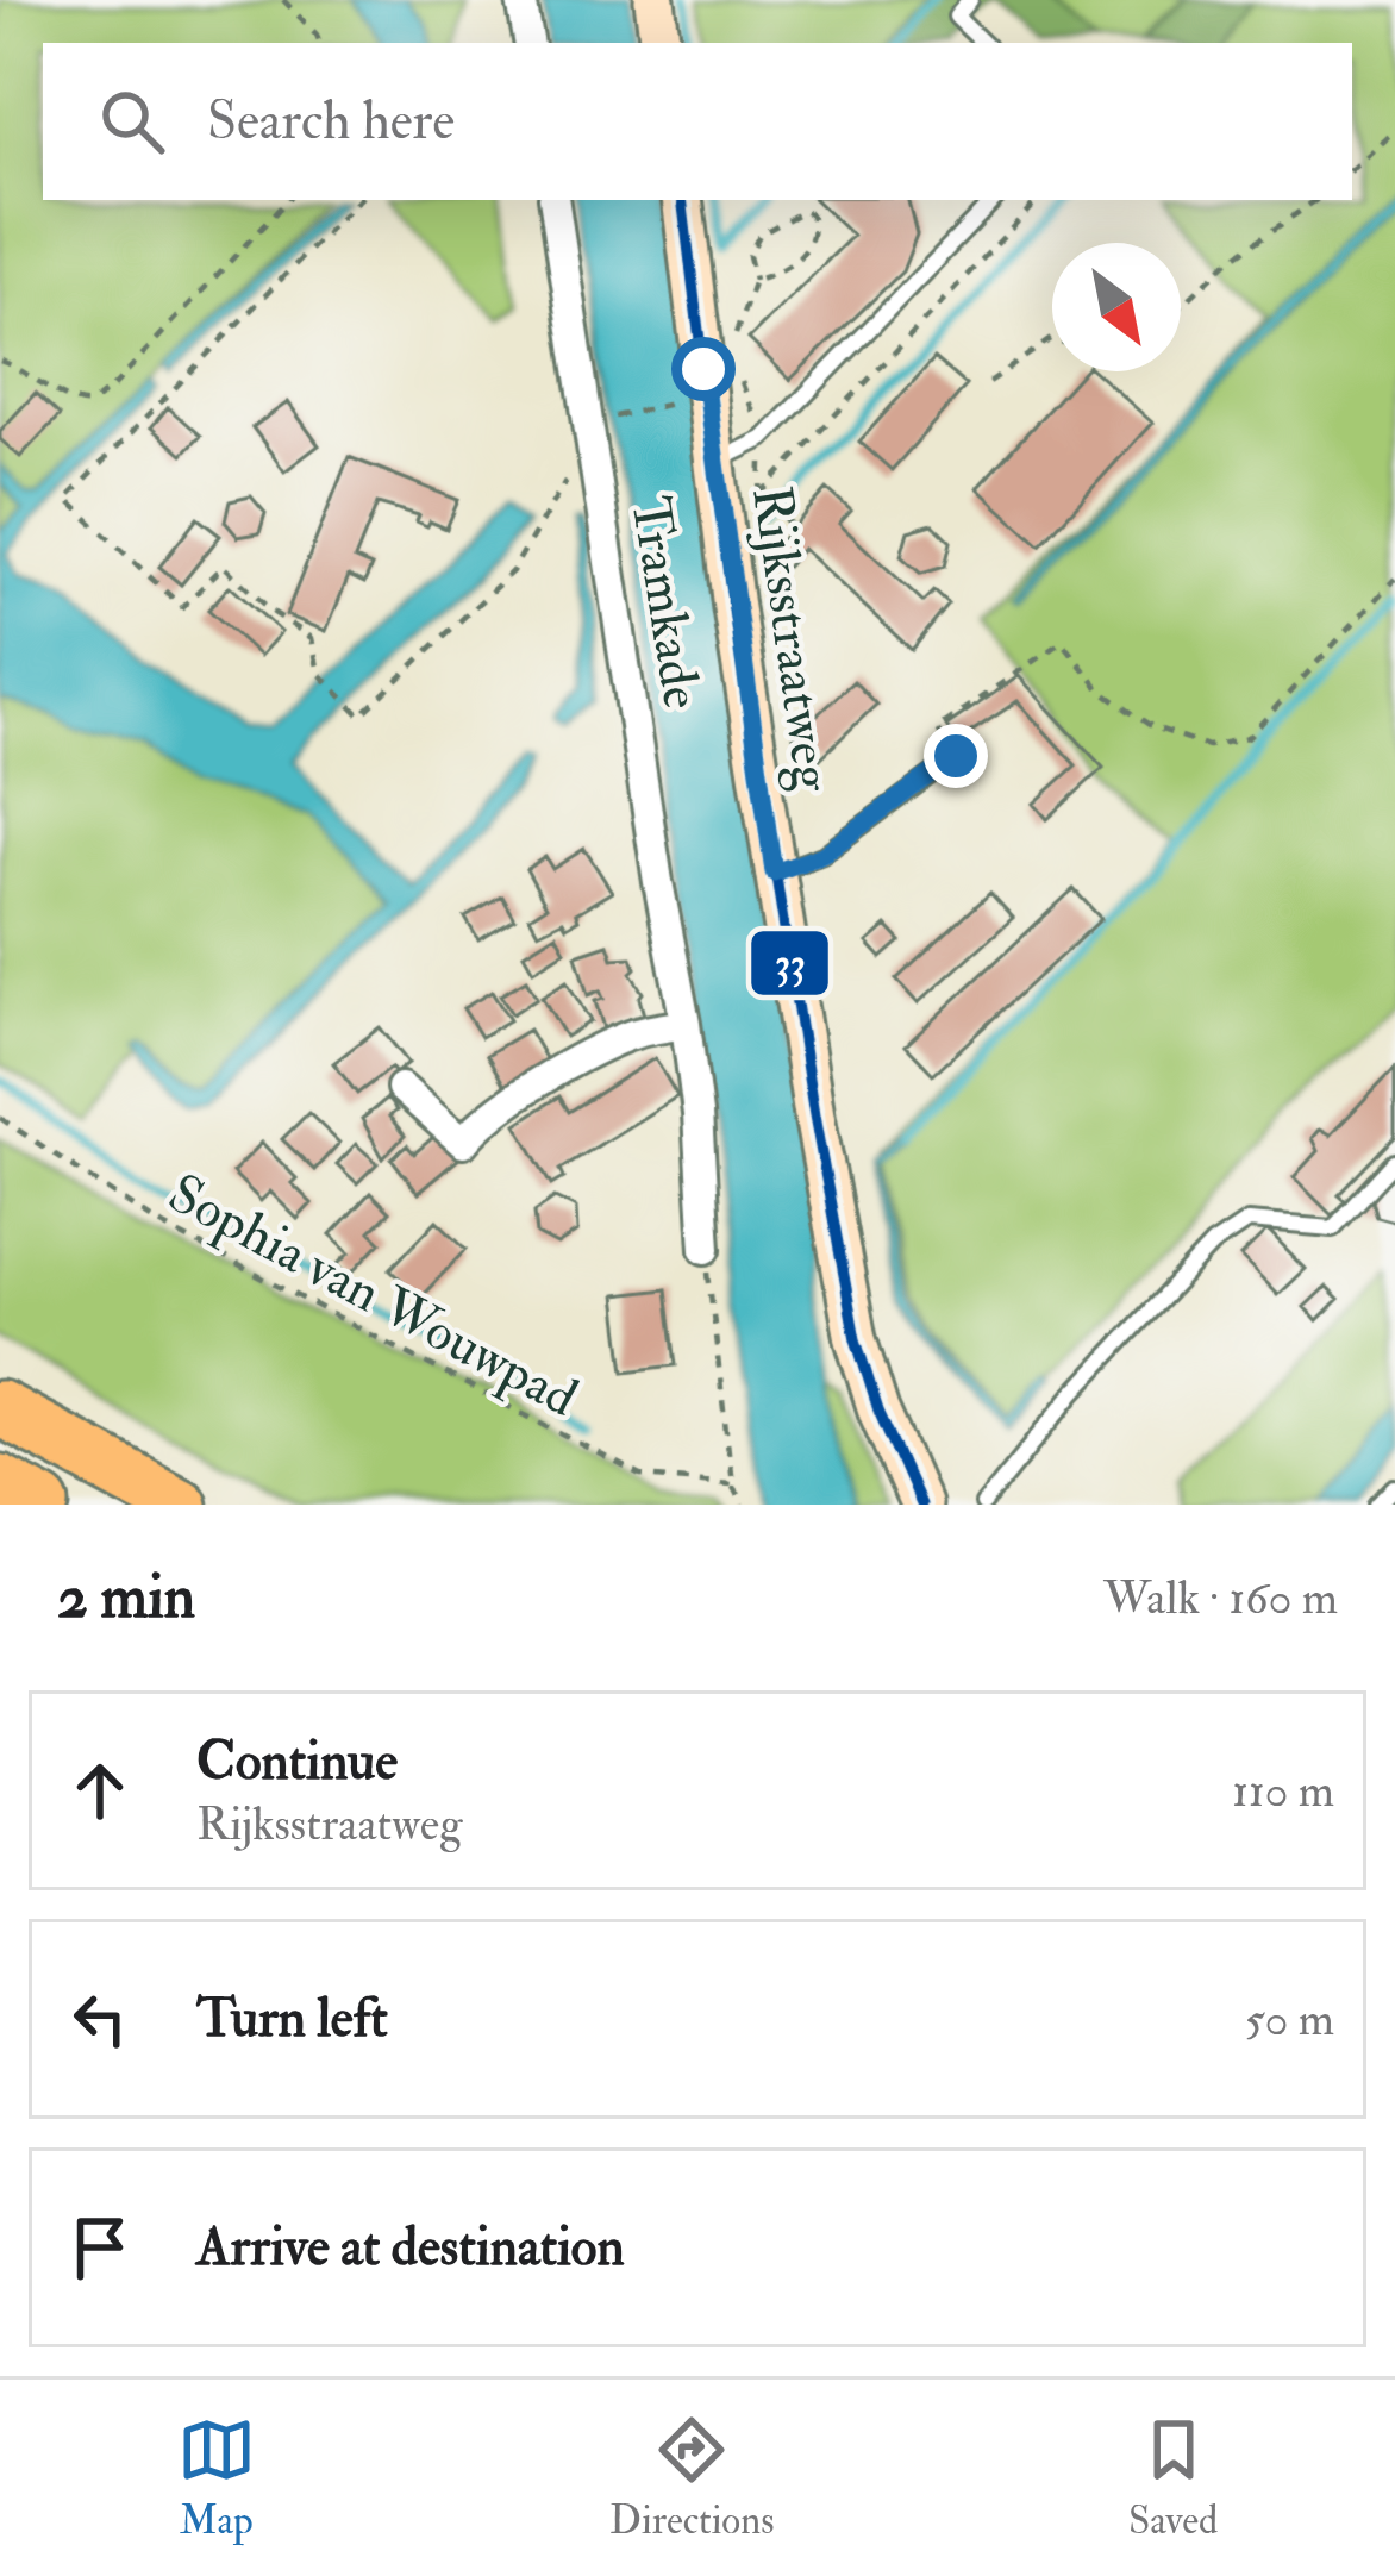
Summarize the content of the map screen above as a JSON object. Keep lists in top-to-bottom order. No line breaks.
{"streets":{"main road":["Rijksstraatweg"],"street":["Tramkade"],"path":["Sophia van Wouwpad"]},"lines":["transit line 33"],"north":"bottom right","page":{"search":"Search here","heading":["2 min","Walk · 160 m"],"list":[["Continue","Rijksstraatweg","110 m"],["Turn left","50 m"],"Arrive at destination"],"nav":["Map","Directions","Saved"]}}
